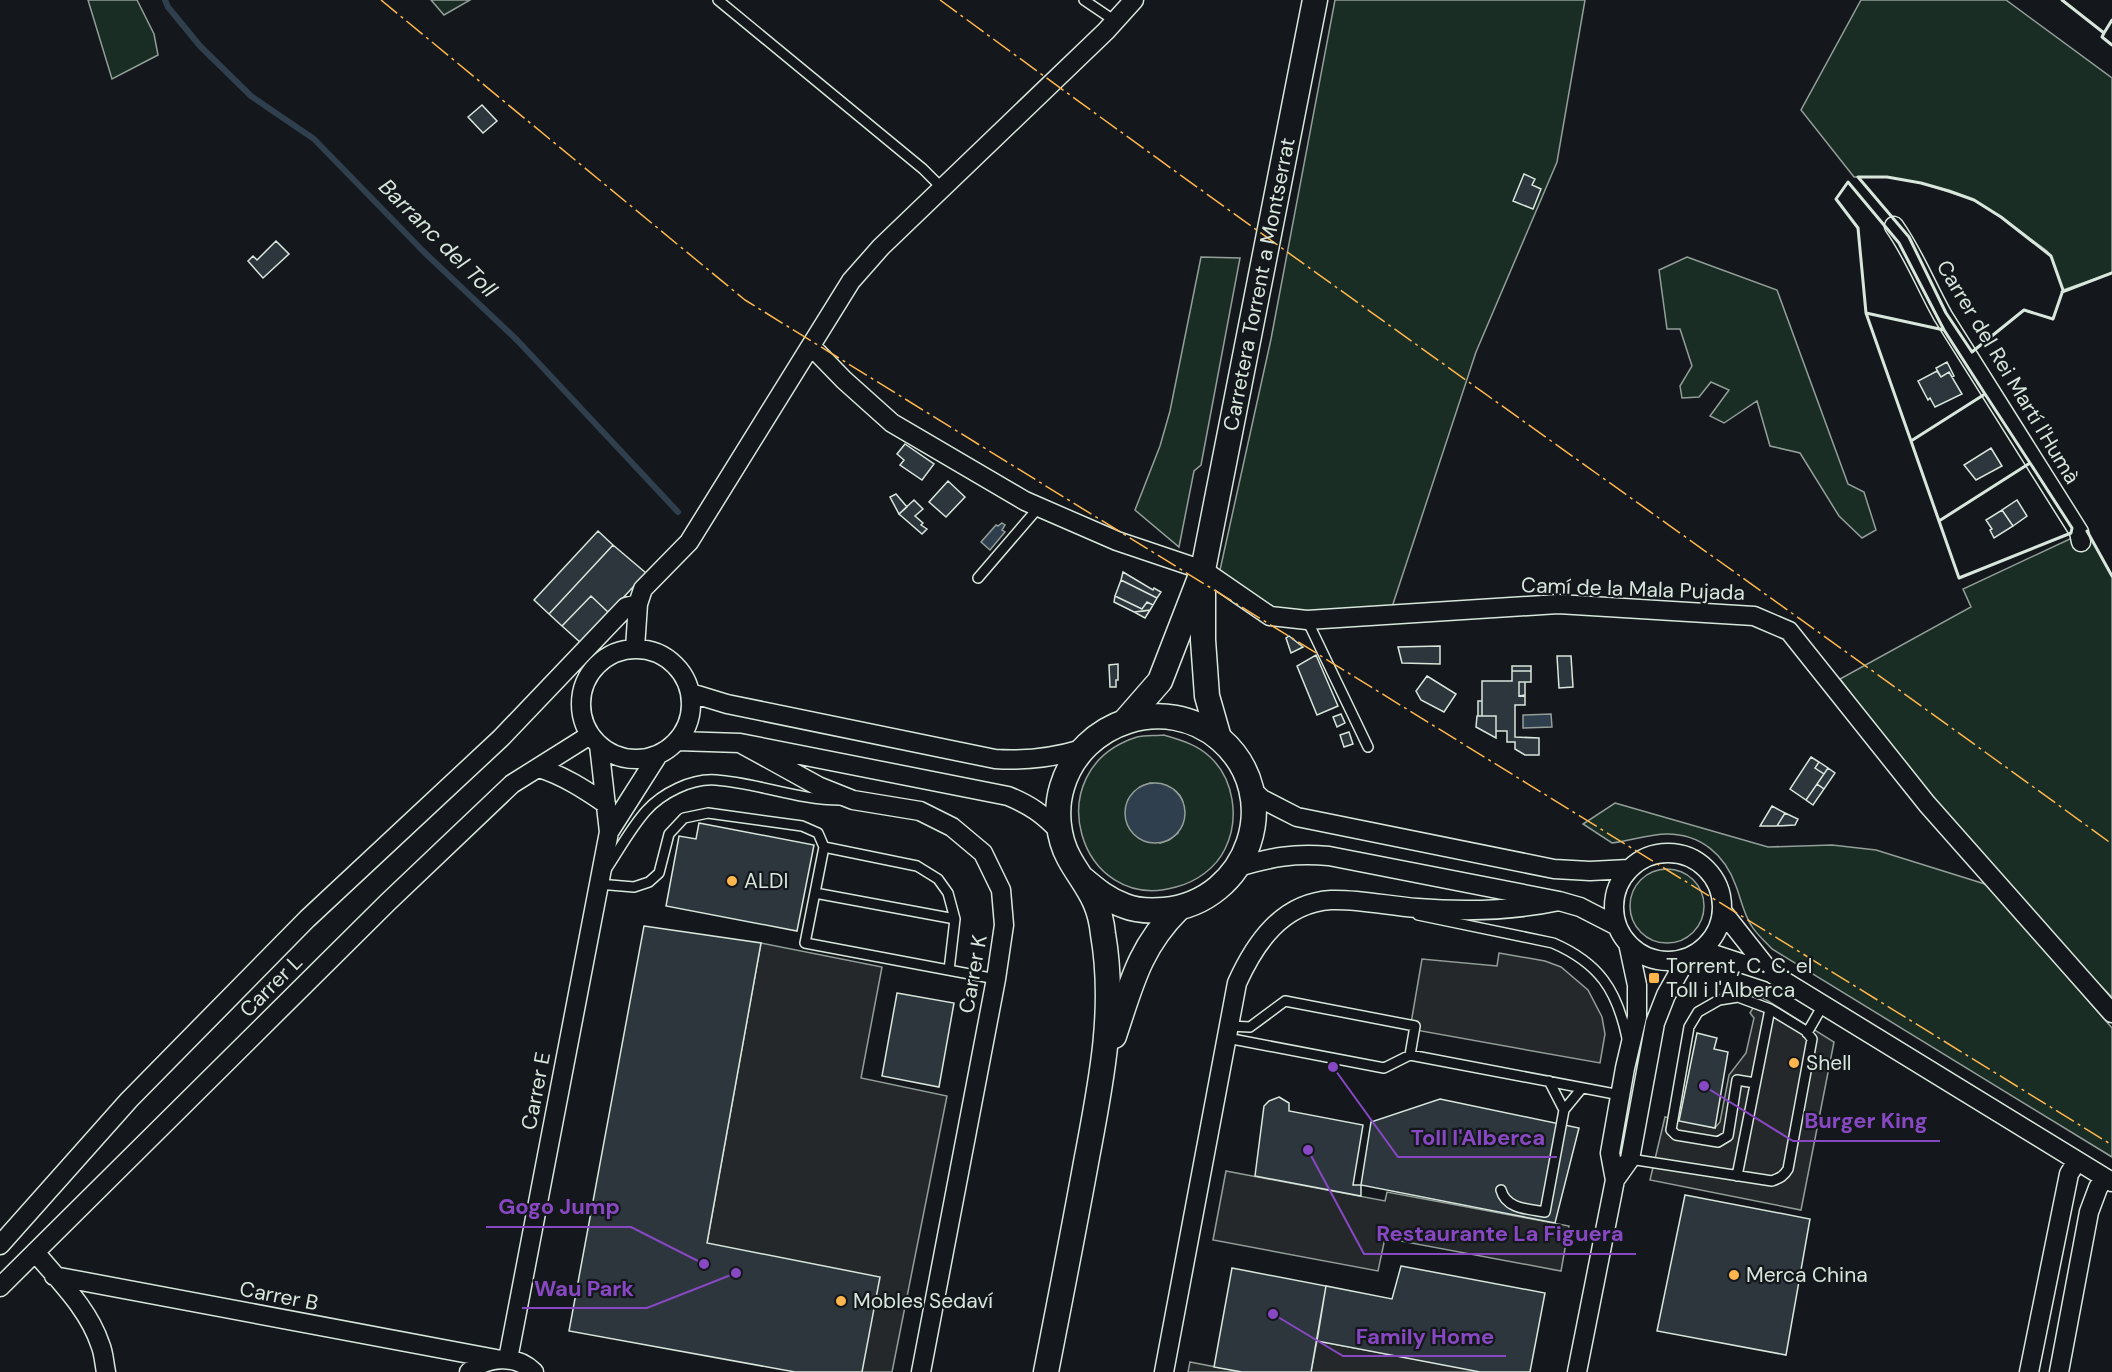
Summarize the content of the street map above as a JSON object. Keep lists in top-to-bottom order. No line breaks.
{"streets":{"main road":["Carretera Torrent a Montserrat"],"street":["Carrer del Rei Martí l'Humà","Camí de la Mala Pujada","Carrer K","Carrer L","Carrer E","Carrer B"]},"crossings":[["Carretera Torrent a Montserrat","Camí de la Mala Pujada"],["Carrer E","Carrer B"]],"water":["Barranc del Toll"],"places":{"other":["ALDI","Shell","Toll l'Alberca","Burger King","Restaurante La Figuera","Gogo Jump","Wau Park","Merca China","Mobles Sedaví","Family Home"],"transit":["Torrent, C. C. el Toll i l'Alberca"]}}
